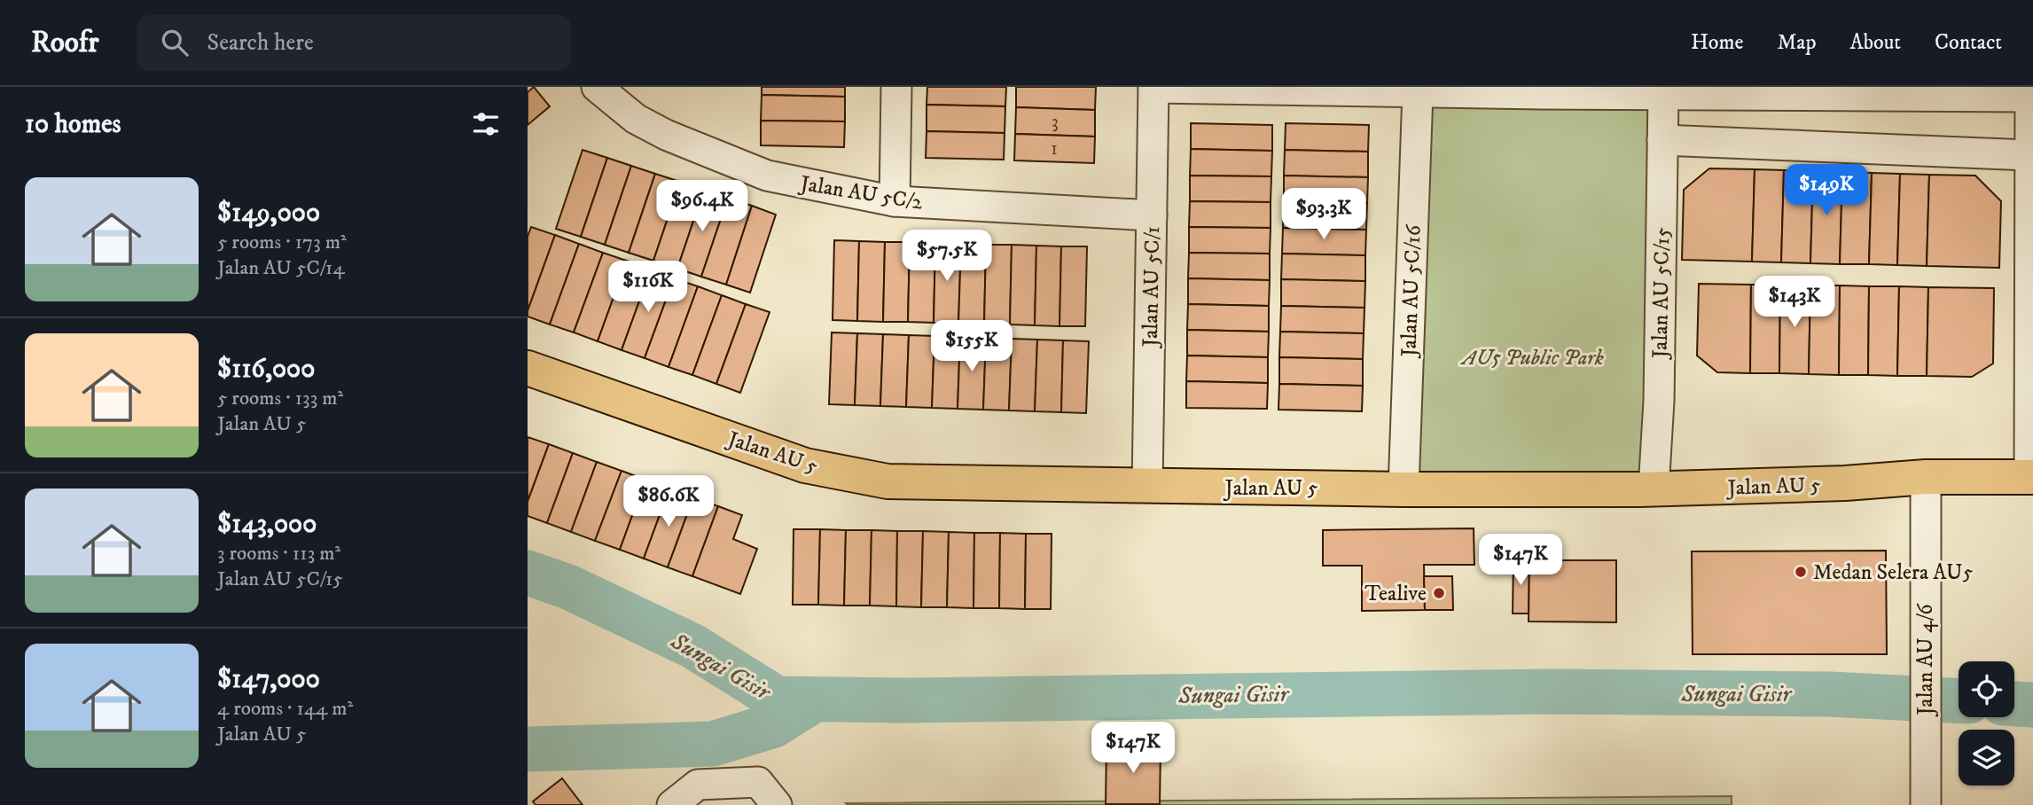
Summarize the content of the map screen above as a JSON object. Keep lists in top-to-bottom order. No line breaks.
{"streets":{"main road":["Jalan AU 5"],"street":["Jalan AU 5C/2","Jalan AU 5C/1","Jalan AU 5C/16","Jalan AU 5C/15","Jalan AU 4/6"]},"crossings":[["Jalan AU 5C/2","Jalan AU 5C/1"],["Jalan AU 5C/1","Jalan AU 5"],["Jalan AU 5C/16","Jalan AU 5"],["Jalan AU 5C/15","Jalan AU 5"],["Jalan AU 5","Jalan AU 4/6"]],"water":["Sungai Gisir"],"parks":["AU5 Public Park"],"places":["Medan Selera AU5","Tealive"],"house_numbers":["3","1"],"page":{"header":"Roofr","search":"Search here","nav":["Home","Map","About","Contact"],"heading":"10 homes","list":[{"name":"$149,000","note":"5 rooms · 173 m² · Jalan AU 5C/14"},{"name":"$116,000","note":"5 rooms · 133 m² · Jalan AU 5"},{"name":"$143,000","note":"3 rooms · 113 m² · Jalan AU 5C/15"},{"name":"$147,000","note":"4 rooms · 144 m² · Jalan AU 5"}],"price":["$149K","$96.4K","$93.3K","$57.5K","$116K","$143K","$155K","$86.6K","$147K","$147K"]}}
